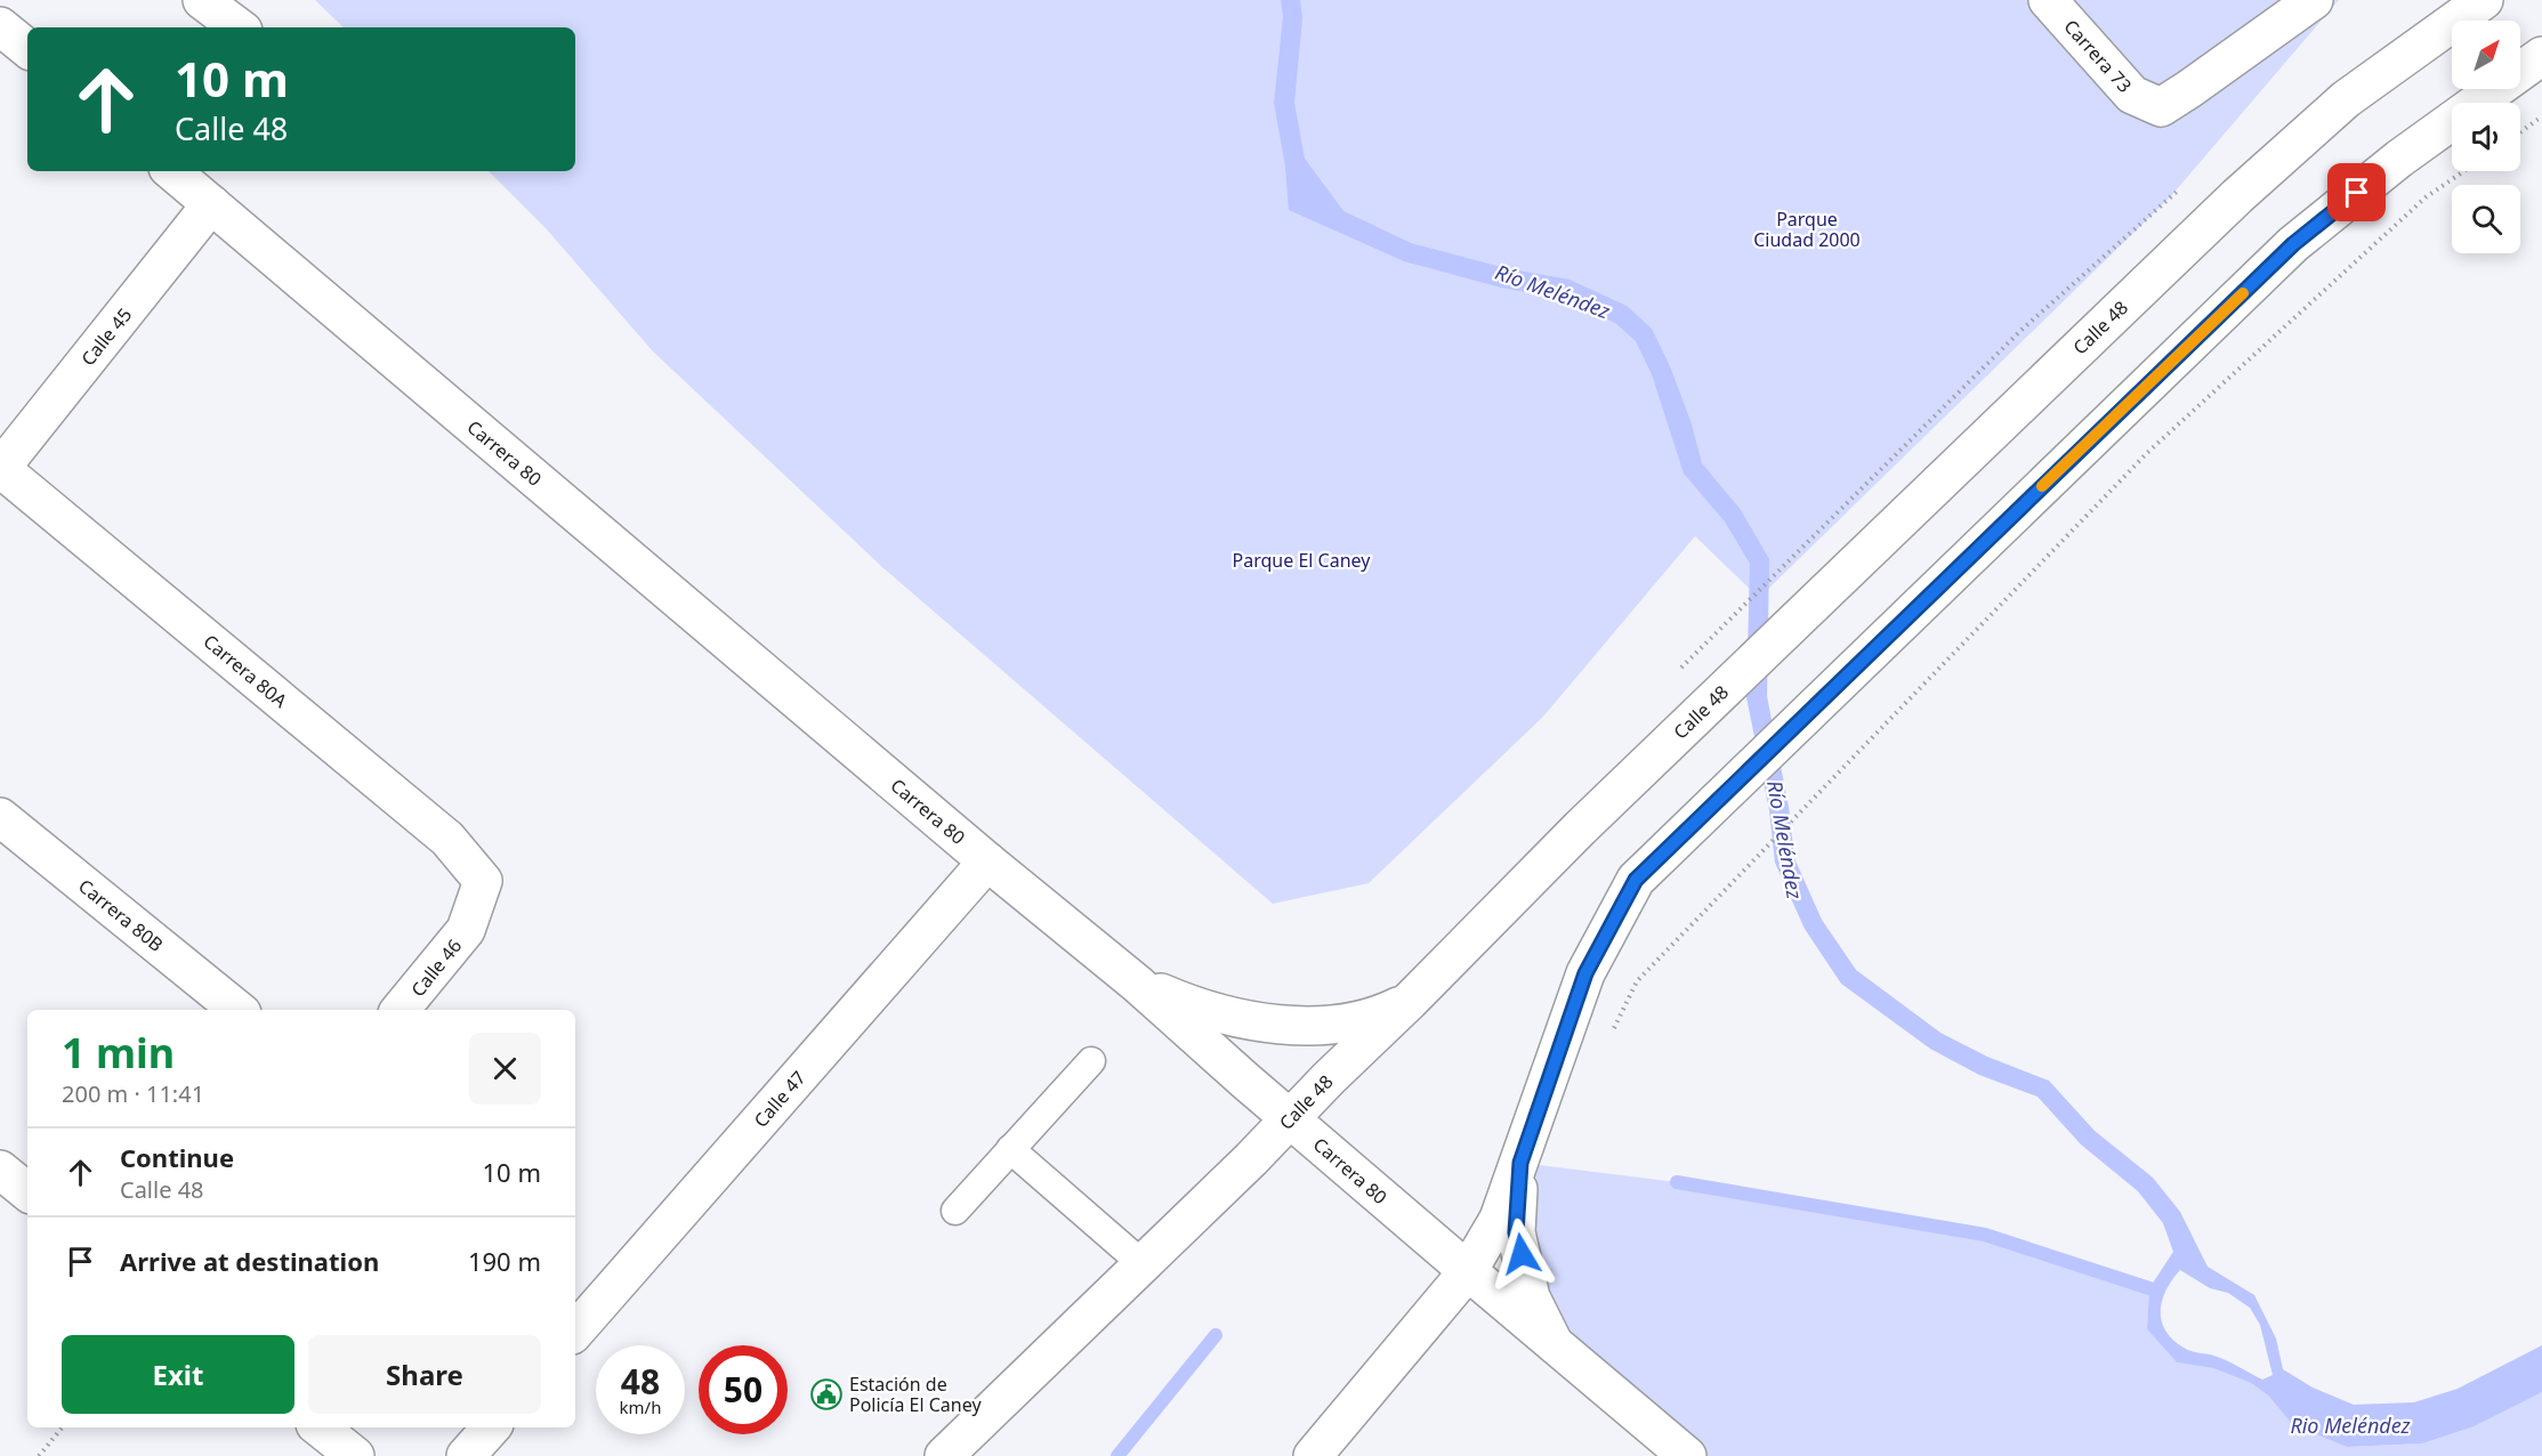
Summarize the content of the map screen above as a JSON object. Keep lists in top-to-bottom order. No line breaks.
{"streets":{"street":["Carrera 73","Calle 48","Calle 45","Carrera 80","Carrera 80A","Carrera 80B","Calle 46","Calle 47"]},"crossings":[["Calle 48","Carrera 80"],["Calle 45","Carrera 80"],["Calle 45","Carrera 80A"],["Carrera 80","Calle 47"],["Carrera 80A","Calle 46"]],"water":["Río Meléndez","Rio Meléndez"],"parks":["Parque Ciudad 2000","Parque El Caney"],"places":{"public building":["Estación de Policía El Caney"]},"north":"top right","page":{"turn":["10 m","Calle 48"],"heading":["1 min","200 m · 11:41"],"list":[{"name":"Continue","note":"Calle 48","value":"10 m"},{"name":"Arrive at destination","value":"190 m"}],"buttons":["Exit","Share"],"speed":"48 km/h","limit":"50"}}
